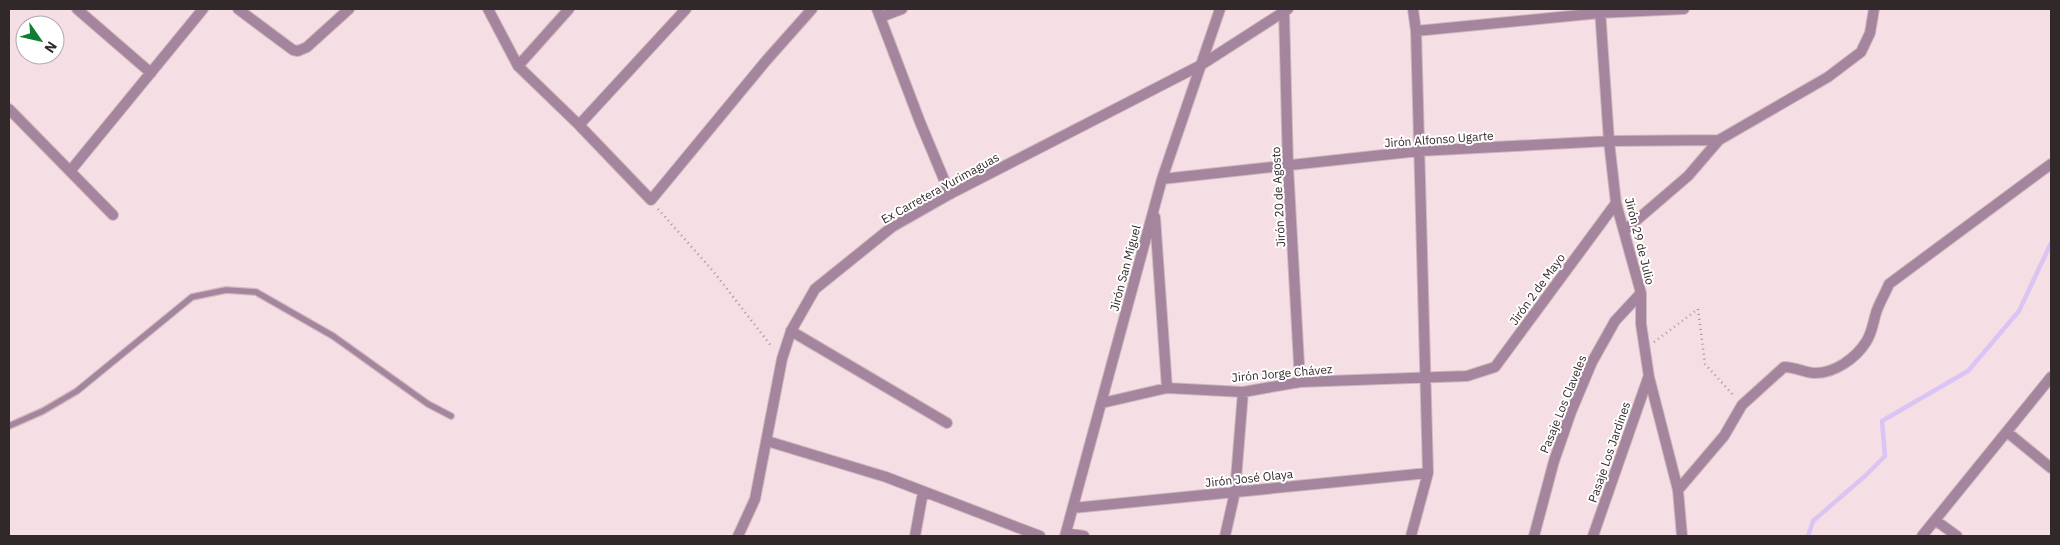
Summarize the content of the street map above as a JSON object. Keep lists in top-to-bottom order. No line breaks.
{"streets":{"street":["Jirón Alfonso Ugarte","Ex Carretera Yurimaguas","Jirón 20 de Agosto","Jirón 29 de Julio","Jirón San Miguel","Jirón 2 de Mayo","Jirón Jorge Chávez","Pasaje Los Claveles","Pasaje Los Jardines","Jirón José Olaya"]},"crossings":[["Jirón Alfonso Ugarte","Jirón 20 de Agosto"],["Jirón Alfonso Ugarte","Jirón 29 de Julio"],["Jirón Alfonso Ugarte","Jirón San Miguel"],["Ex Carretera Yurimaguas","Jirón 20 de Agosto"],["Ex Carretera Yurimaguas","Jirón San Miguel"],["Jirón 20 de Agosto","Jirón Jorge Chávez"],["Jirón 29 de Julio","Jirón 2 de Mayo"],["Jirón 29 de Julio","Pasaje Los Claveles"],["Jirón 29 de Julio","Pasaje Los Jardines"],["Jirón San Miguel","Jirón Jorge Chávez"],["Jirón San Miguel","Jirón José Olaya"],["Jirón 2 de Mayo","Jirón Jorge Chávez"]],"north":"bottom right"}
